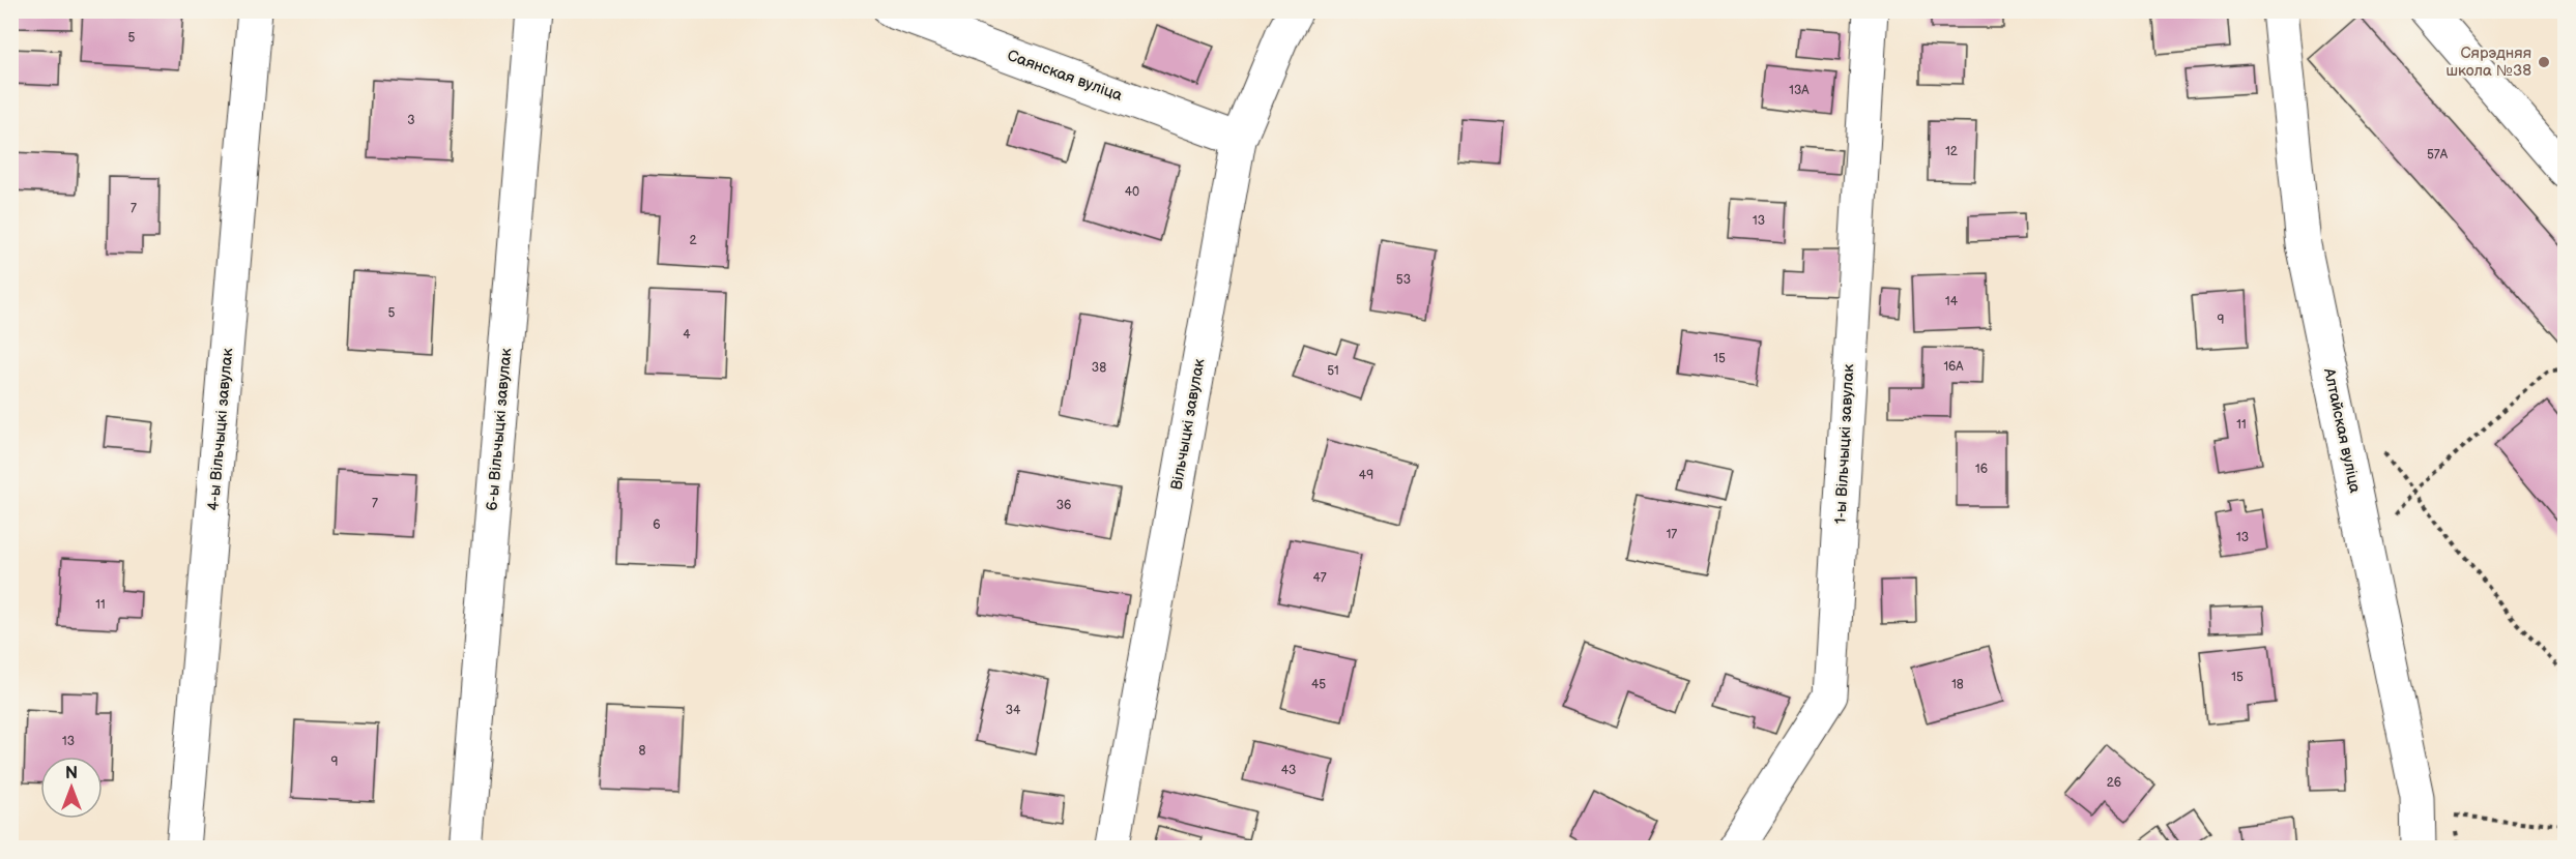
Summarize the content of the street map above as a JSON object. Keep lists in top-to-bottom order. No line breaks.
{"streets":{"street":["Саянская вуліца","Вільчыцкі завулак","4-ы Вільчыцкі завулак","6-ы Вільчыцкі завулак","Алтайская вуліца","1-ы Вільчыцкі завулак"]},"crossings":[["Саянская вуліца","Вільчыцкі завулак"]],"places":["Сярэдняя школа №38"],"house_numbers":["5","13А","3","12","57А","40","7","13","2","53","14","5","9","4","15","16А","38","51","11","16","49","7","36","6","17","13","47","11","15","45","18","34","13","8","9","43","26"],"north":"top"}
